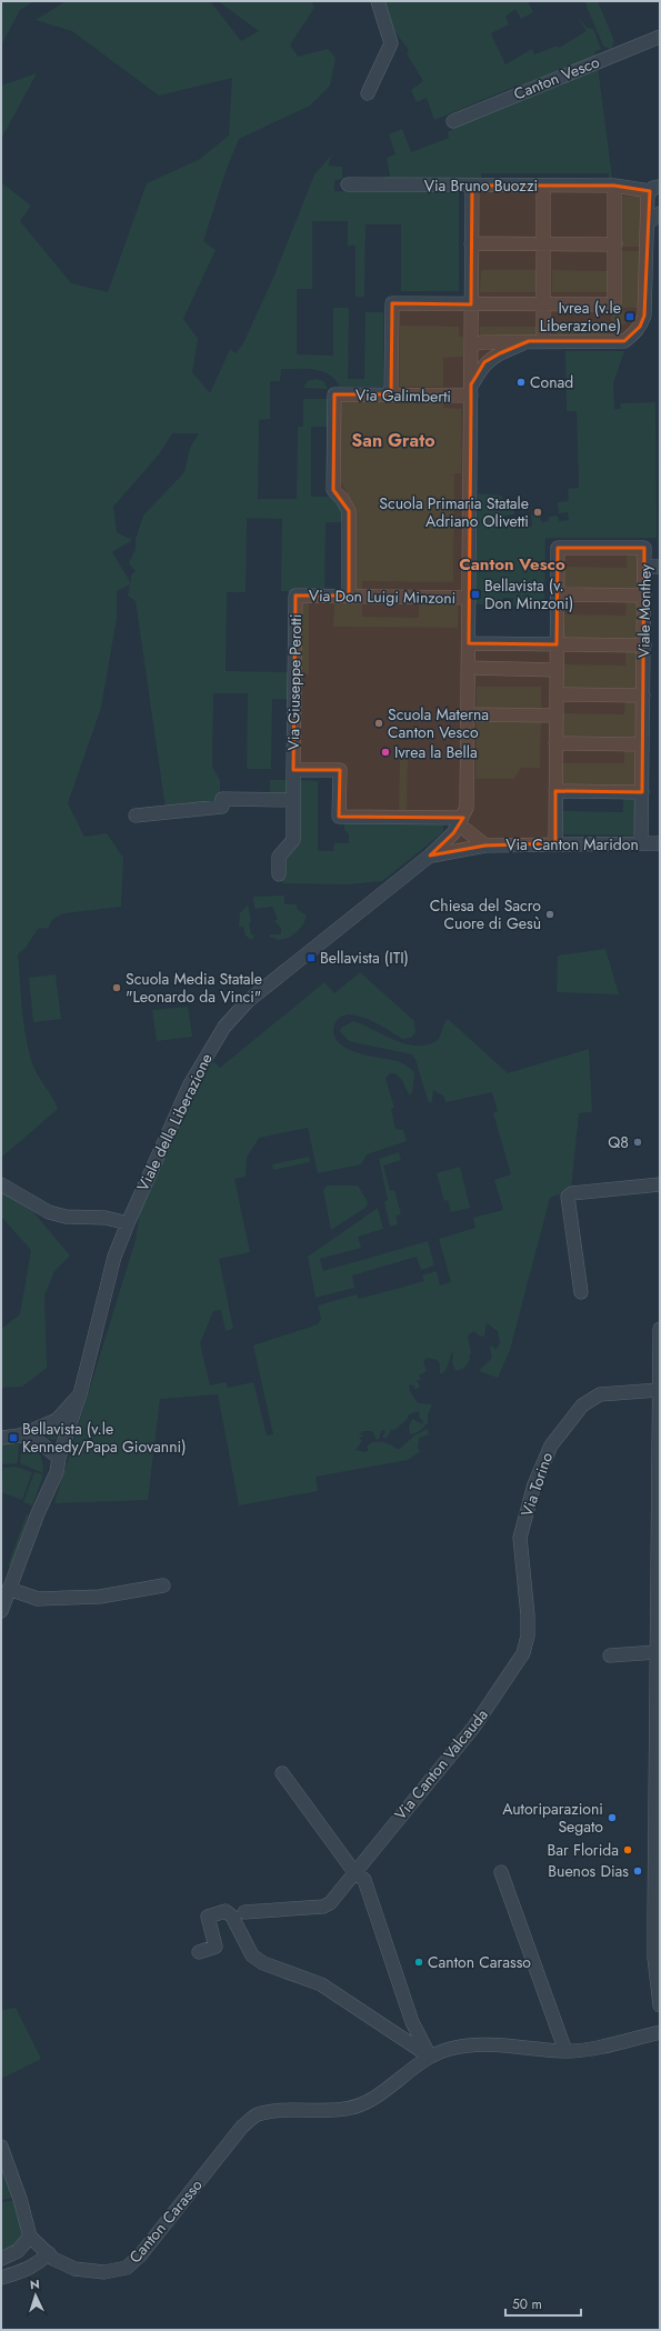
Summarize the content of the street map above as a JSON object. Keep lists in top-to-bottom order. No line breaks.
{"streets":{"street":["Canton Vesco","Via Bruno Buozzi","Via Galimberti","Via Don Luigi Minzoni","Viale Monthey","Via Giuseppe Perotti","Via Canton Maridon","Viale della Liberazione","Via Torino","Via Canton Valcauda","Canton Carasso"]},"crossings":[["Via Bruno Buozzi","Viale della Liberazione"],["Via Galimberti","Via Don Luigi Minzoni"],["Via Galimberti","Viale della Liberazione"],["Via Don Luigi Minzoni","Via Giuseppe Perotti"],["Via Don Luigi Minzoni","Viale della Liberazione"],["Viale Monthey","Via Canton Maridon"],["Via Giuseppe Perotti","Via Canton Maridon"],["Via Giuseppe Perotti","Viale della Liberazione"],["Via Canton Maridon","Viale della Liberazione"],["Via Torino","Via Canton Valcauda"]],"districts":["San Grato","Canton Vesco"],"places":{"transit":["Ivrea (v.le Liberazione)","Bellavista (v. Don Minzoni)","Bellavista (ITI)","Bellavista (v.le Kennedy/Papa Giovanni)"],"other":["Conad","Scuola Primaria Statale Adriano Olivetti","Scuola Materna Canton Vesco","Ivrea la Bella","Chiesa del Sacro Cuore di Gesù","Scuola Media Statale \"Leonardo da Vinci\"","Q8","Autoriparazioni Segato","Bar Florida","Buenos Dias","Canton Carasso"]},"scale_bar":"50 m","north":"top"}
